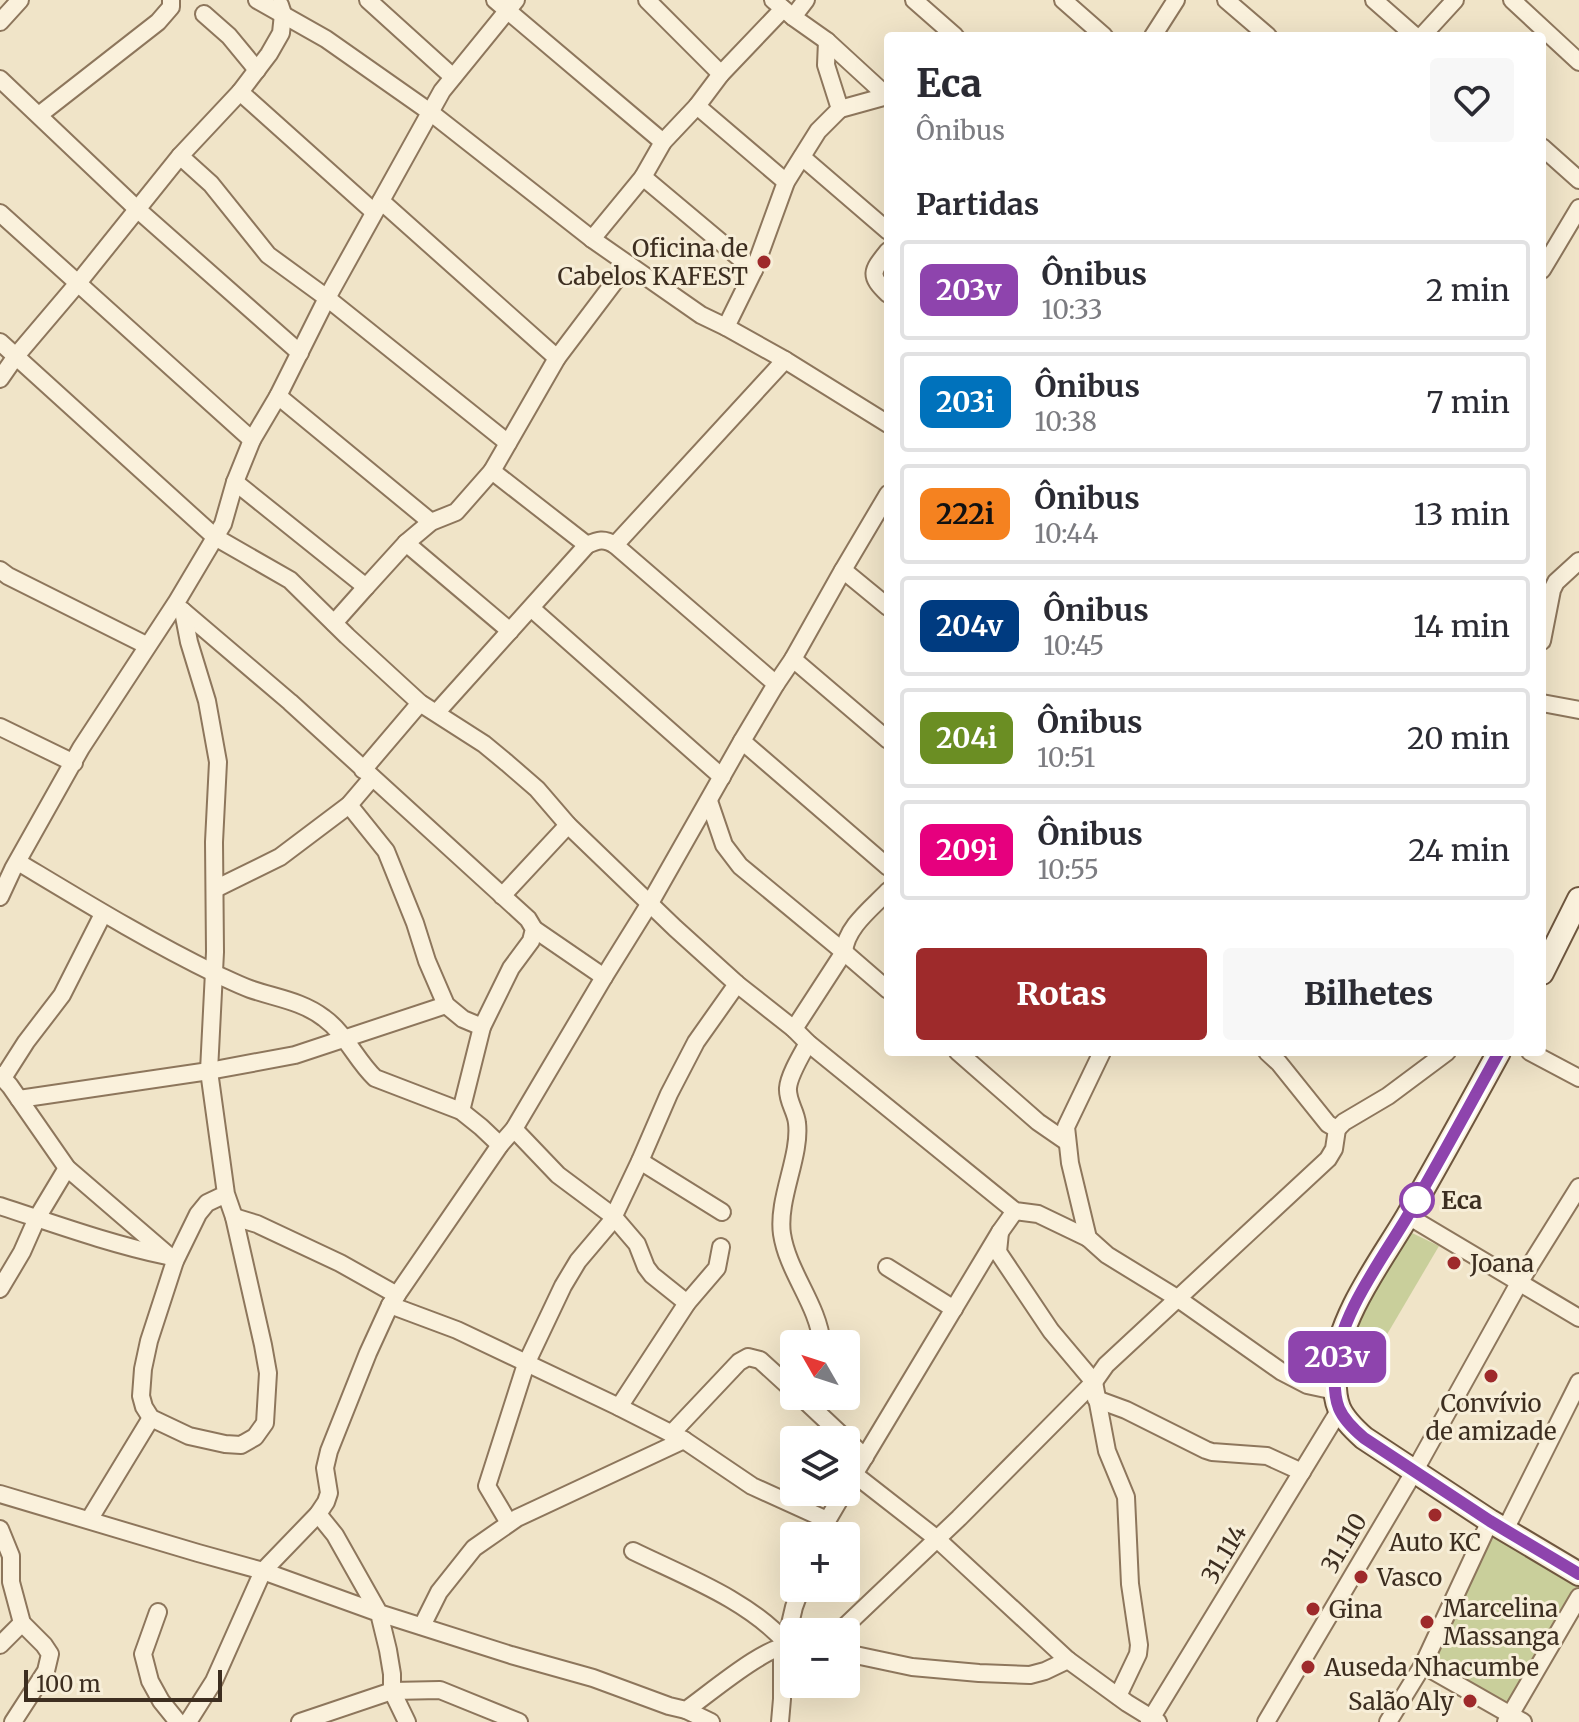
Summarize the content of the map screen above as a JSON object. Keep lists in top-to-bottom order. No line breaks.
{"streets":{"street":["31.110","31.114"]},"places":["Oficina de Cabelos KAFEST","Eca","Joana","Convívio de amizade","Auto KC","Vasco","Gina","Marcelina Massanga","Auseda Nhacumbe","Salão Aly"],"lines":["bus line 203v"],"scale_bar":"100 m","north":"top left","page":{"on_map":"203v","heading":[["Eca","Ônibus"],"Partidas"],"list":[{"mark":"203v","name":"Ônibus","note":"10:33","value":"2 min"},{"mark":"203i","name":"Ônibus","note":"10:38","value":"7 min"},{"mark":"222i","name":"Ônibus","note":"10:44","value":"13 min"},{"mark":"204v","name":"Ônibus","note":"10:45","value":"14 min"},{"mark":"204i","name":"Ônibus","note":"10:51","value":"20 min"},{"mark":"209i","name":"Ônibus","note":"10:55","value":"24 min"}],"buttons":["Rotas","Bilhetes"],"map_buttons":["+","−"],"scale":"100 m"}}
